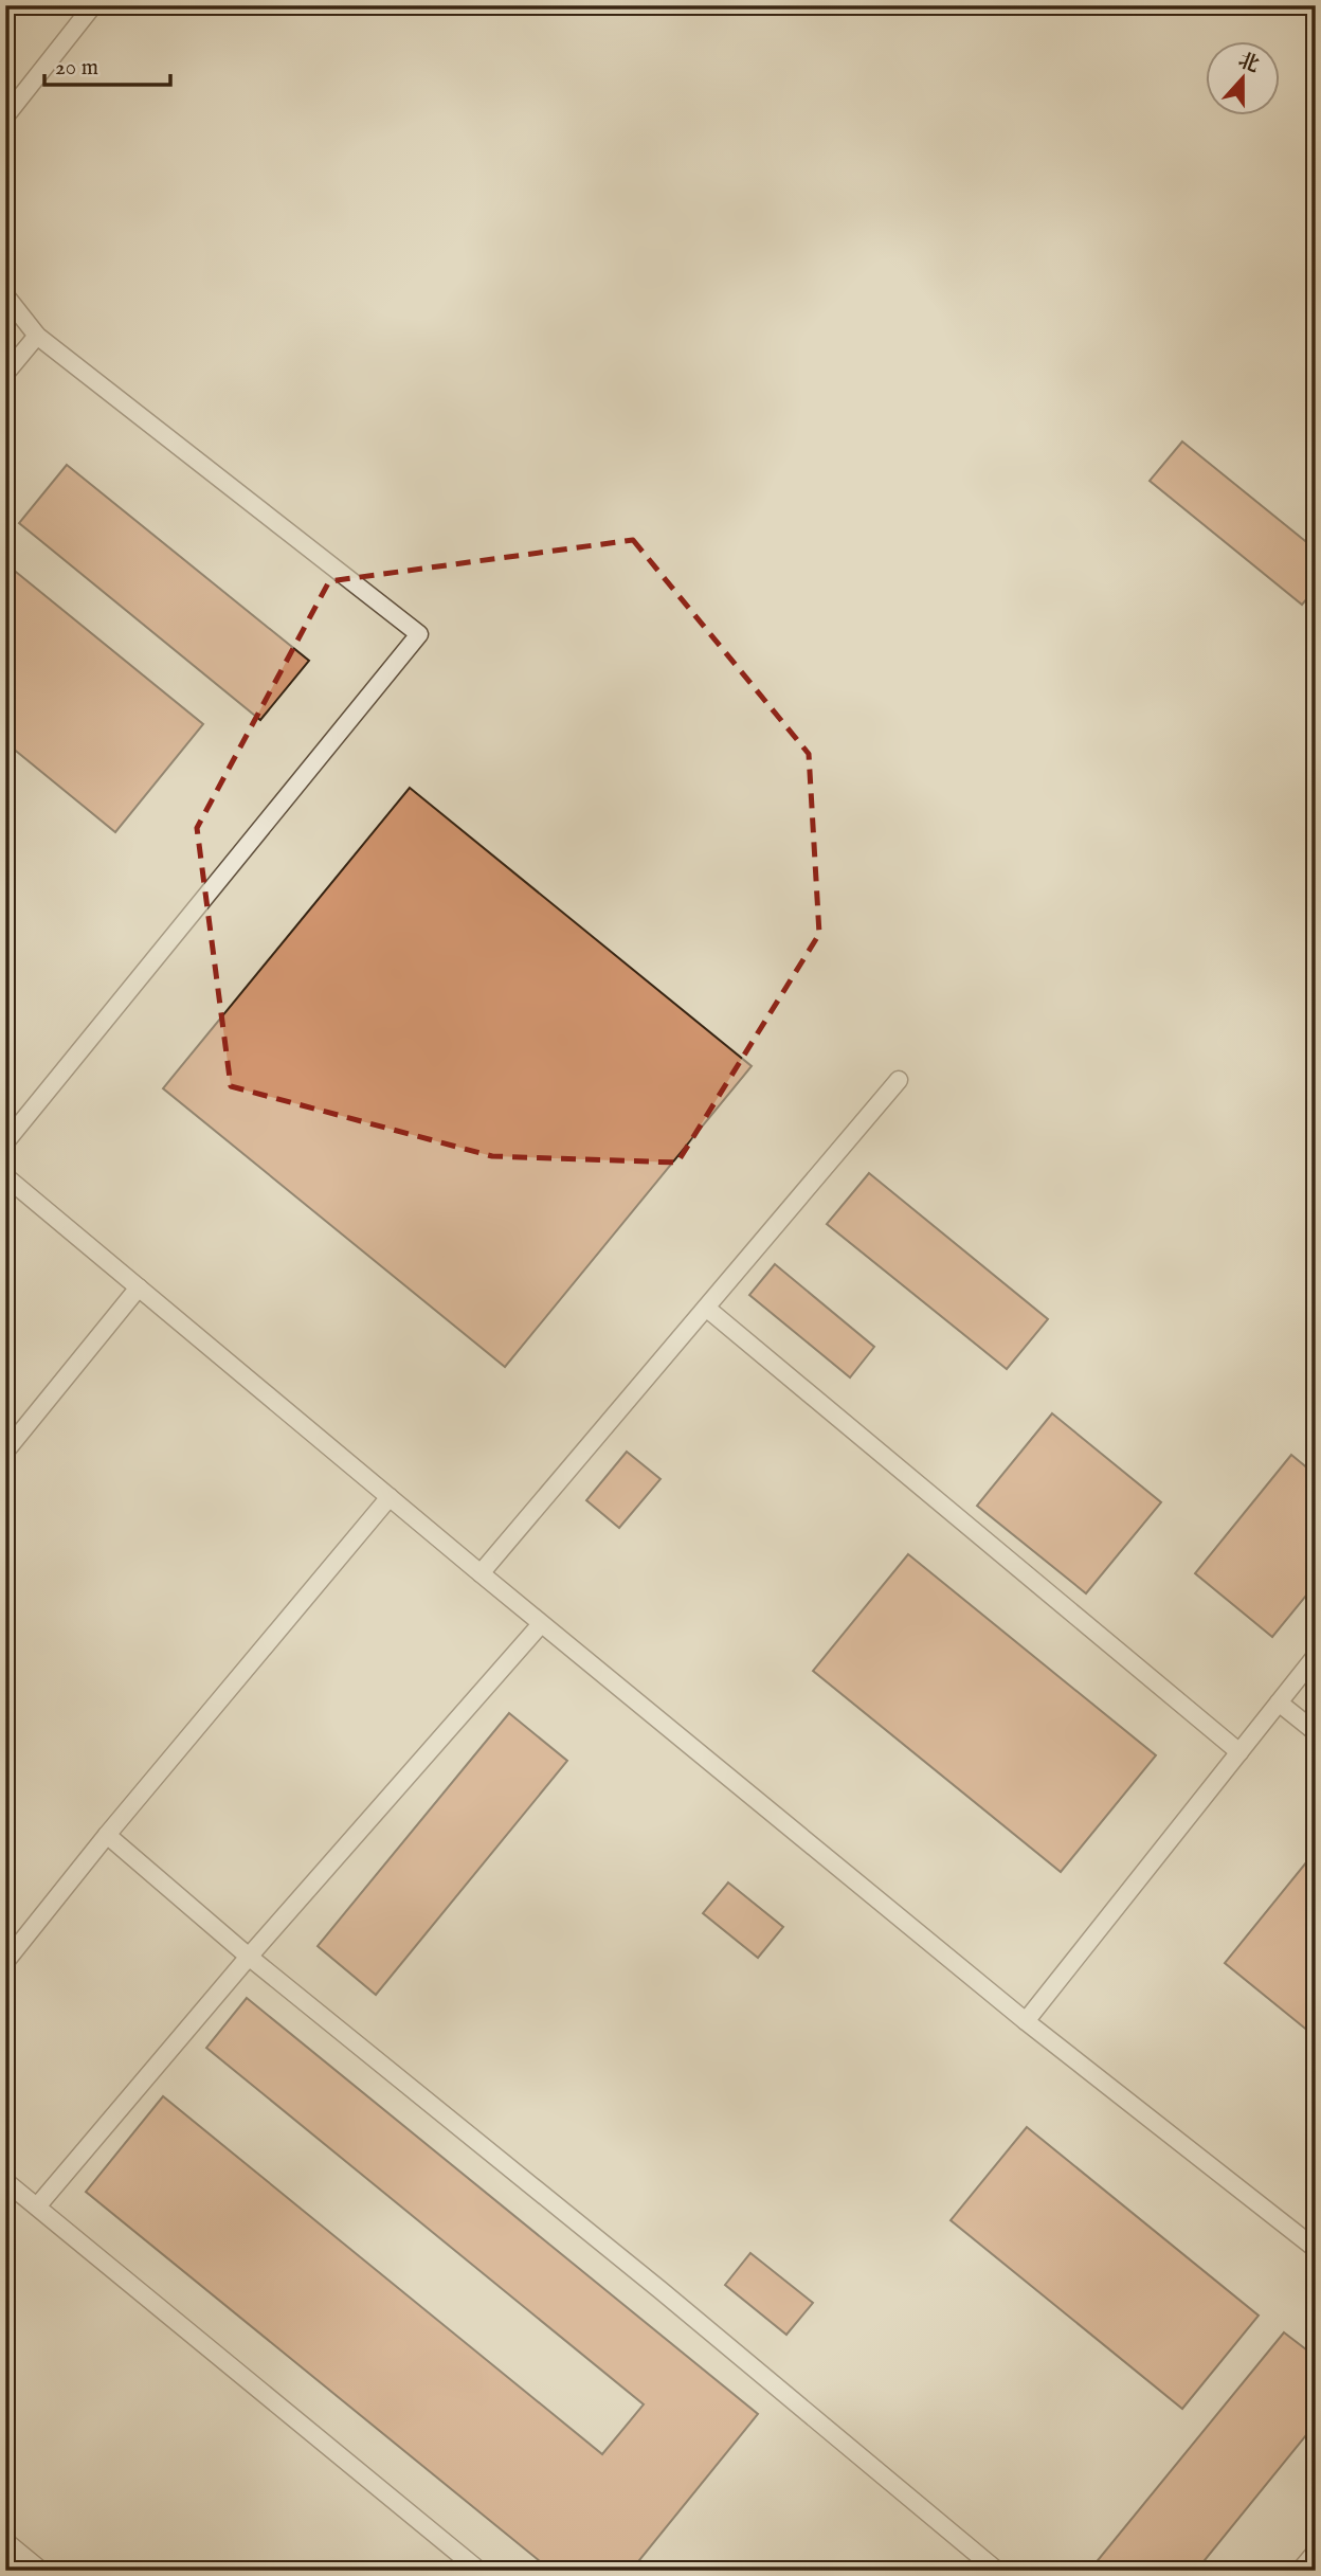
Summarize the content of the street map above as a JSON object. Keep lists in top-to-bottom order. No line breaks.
{"scale_bar":"20 m","north":"top"}
